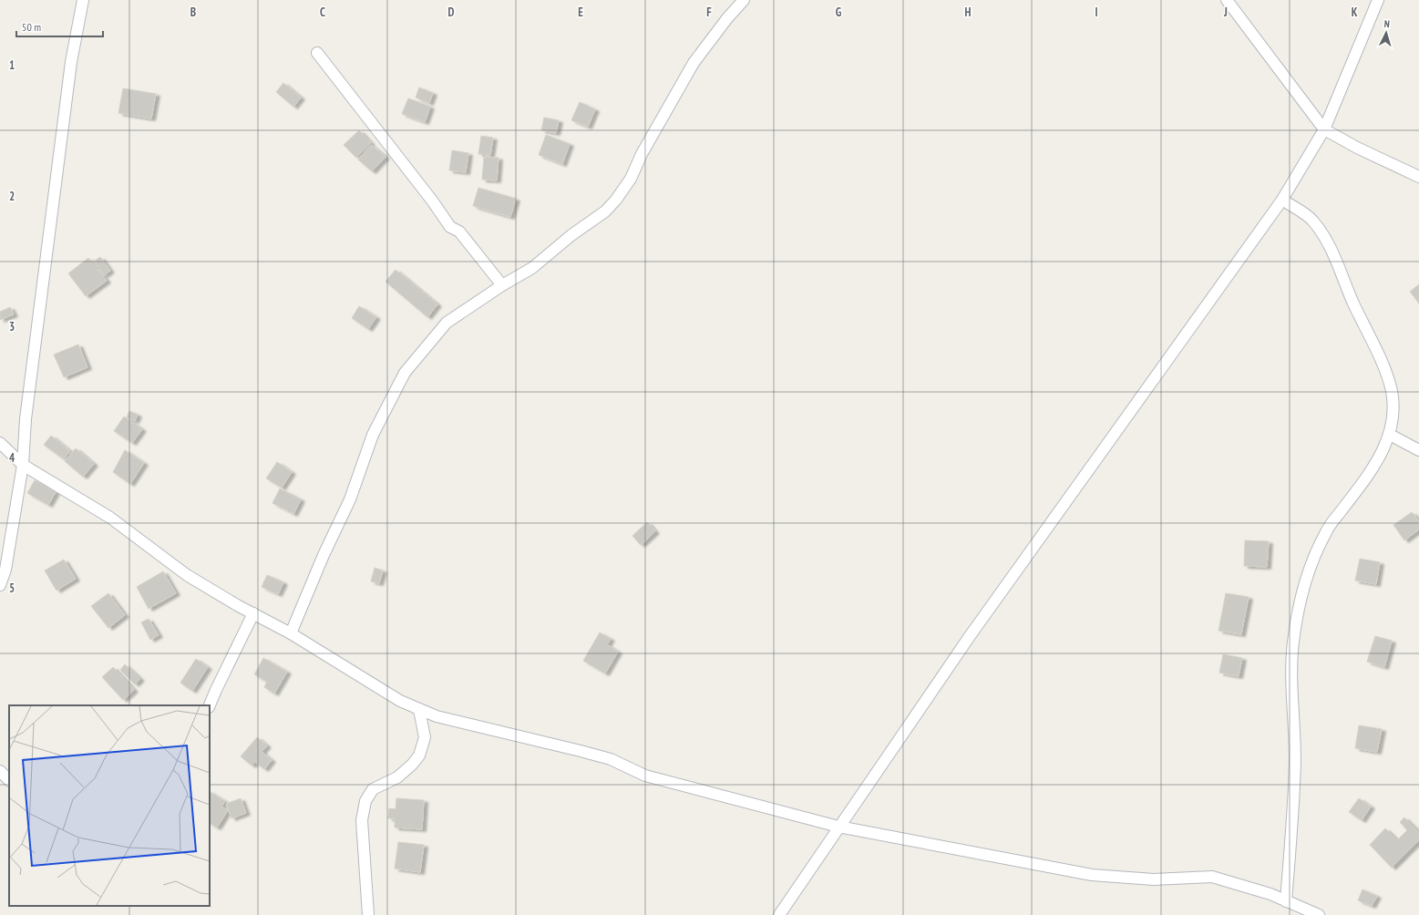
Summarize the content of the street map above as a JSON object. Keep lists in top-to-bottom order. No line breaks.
{"scale_bar":"50 m","north":"top","grid":{"columns":["B","C","D","E","F","G","H","I","J","K"],"rows":["1","2","3","4","5"]}}
